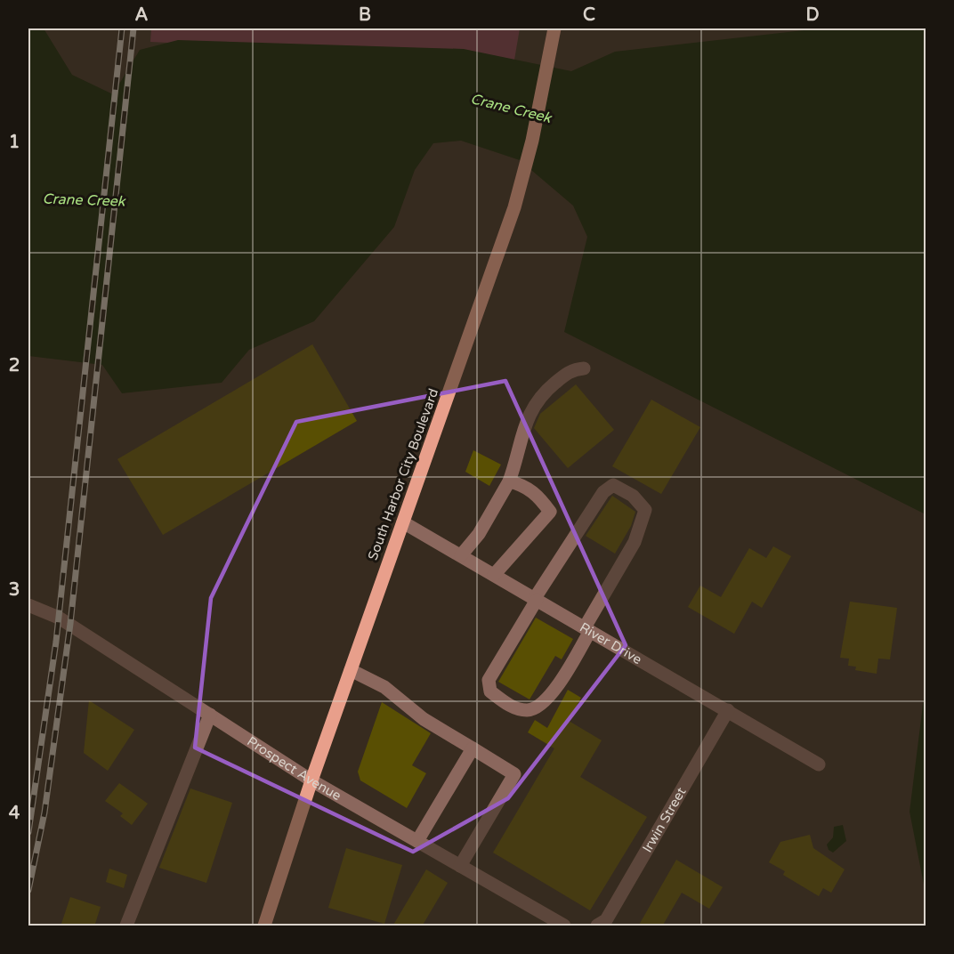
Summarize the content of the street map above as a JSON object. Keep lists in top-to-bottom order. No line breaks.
{"streets":{"main road":["South Harbor City Boulevard"],"street":["River Drive","Prospect Avenue","Irwin Street"]},"crossings":[["South Harbor City Boulevard","River Drive"],["South Harbor City Boulevard","Prospect Avenue"],["River Drive","Irwin Street"]],"water":["Crane Creek"],"grid":{"columns":["A","B","C","D"],"rows":["1","2","3","4"]}}
